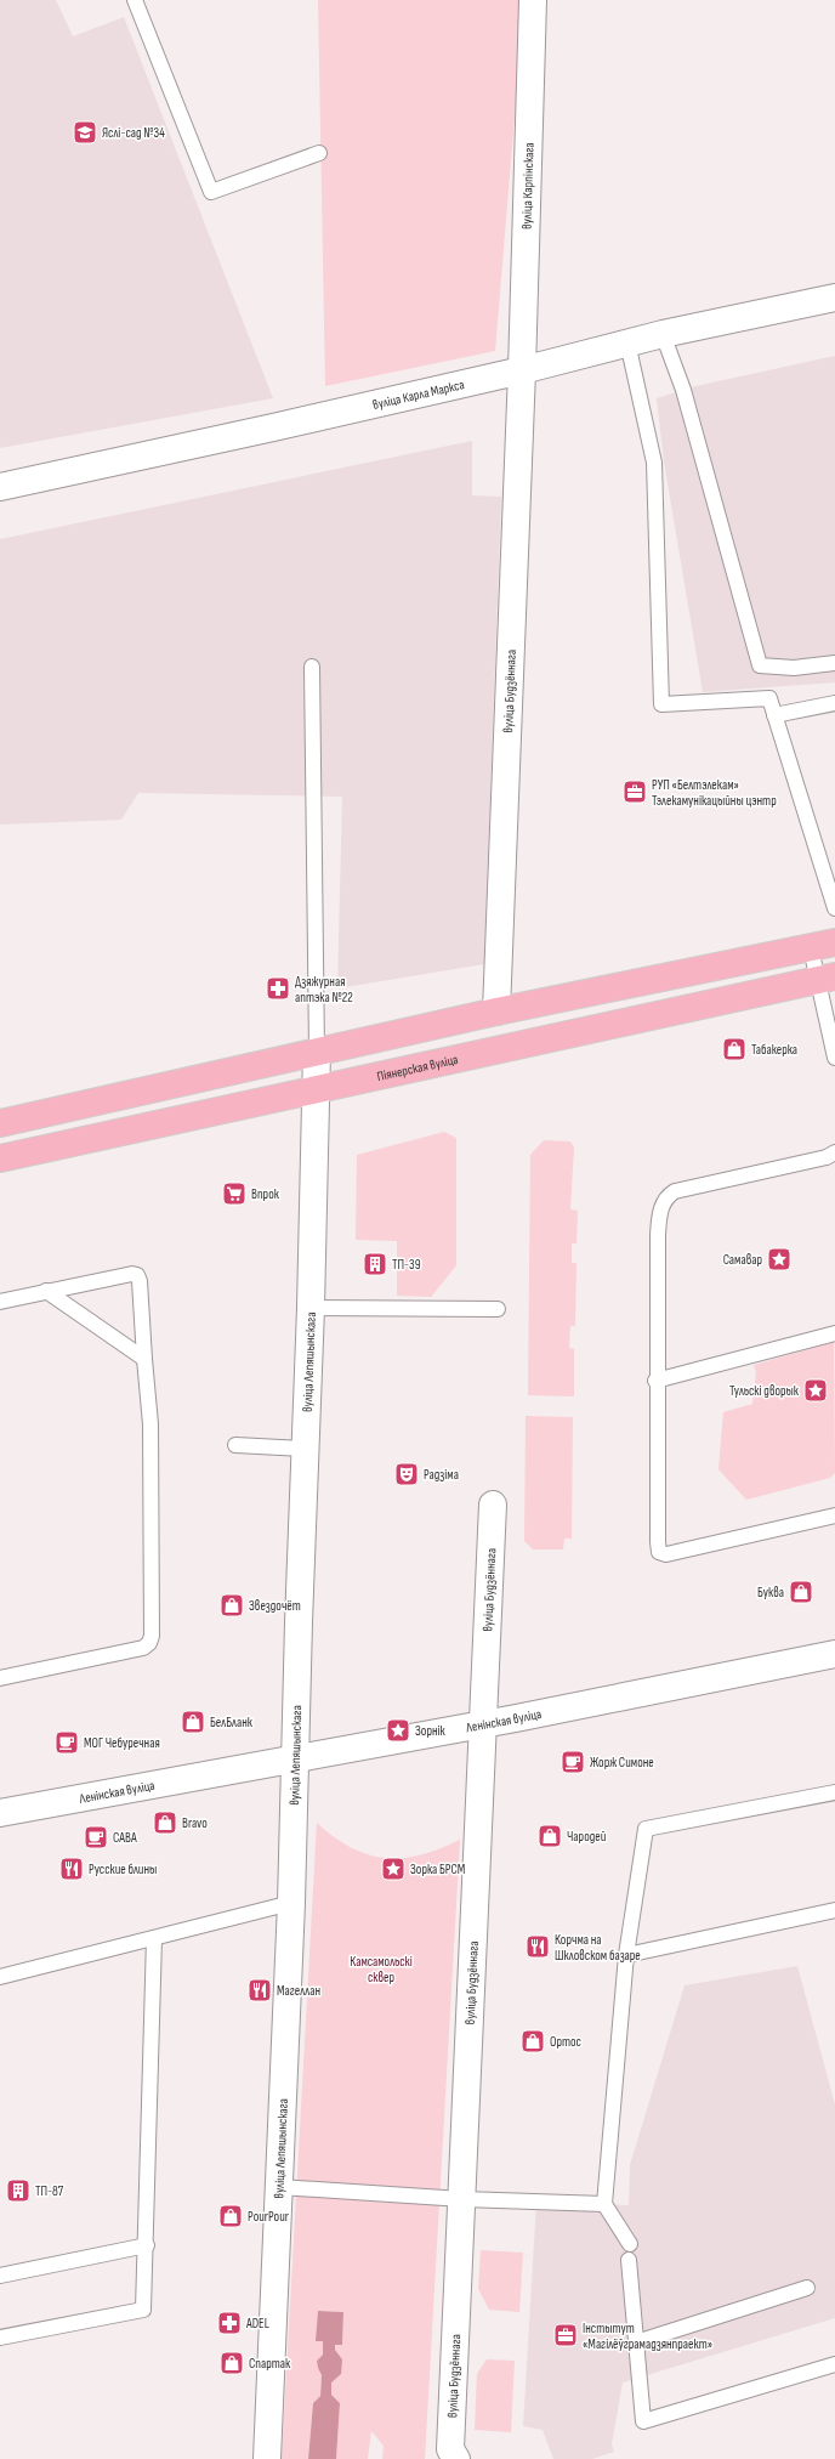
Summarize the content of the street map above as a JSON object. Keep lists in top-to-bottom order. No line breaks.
{"streets":{"main road":["Піянерская вуліца"],"street":["вуліца Карпінскага","вуліца Карла Маркса","вуліца Будзённага","вуліца Лепяшынскага","Ленінская вуліца"]},"crossings":[["вуліца Карпінскага","вуліца Карла Маркса"],["вуліца Карпінскага","вуліца Будзённага"],["вуліца Карла Маркса","вуліца Будзённага"],["вуліца Будзённага","Ленінская вуліца"],["Піянерская вуліца","вуліца Лепяшынскага"],["вуліца Лепяшынскага","Ленінская вуліца"]],"parks":["Камсамольскі сквер"],"places":{"school or university":["Яслі-сад №34"],"office":["РУП «Белтэлекам» Тэлекамунікацыйны цэнтр","Інстытут «Магілёўграмадзянпраект»"],"pharmacy":["Дзяжурная аптэка №22","ADEL"],"shop":["Табакерка","Буква","Звездочёт","БелБланк","Bravo","Чародей","Ортос","PourPour","Спартак"],"supermarket":["Впрок"],"place":["Самавар","Тульскі дворык","Зорнік","Зорка БРСМ"],"building":["ТП-39","ТП-87"],"theatre":["Радзіма"],"cafe":["МОГ Чебуречная","Жорж Симоне","САВА"],"restaurant":["Русские блины","Корчма на Шкловском базаре","Магеллан"]}}
